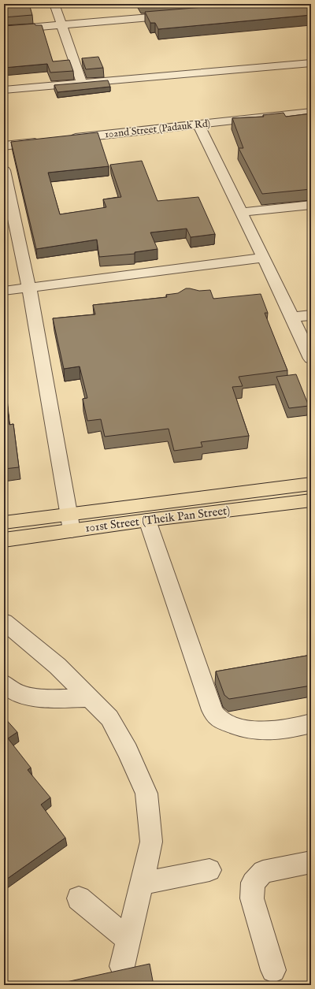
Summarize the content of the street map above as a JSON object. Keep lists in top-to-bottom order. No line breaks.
{"streets":{"main road":["101st Street (Theik Pan Street)"],"street":["102nd Street (Padauk Rd)"]}}
